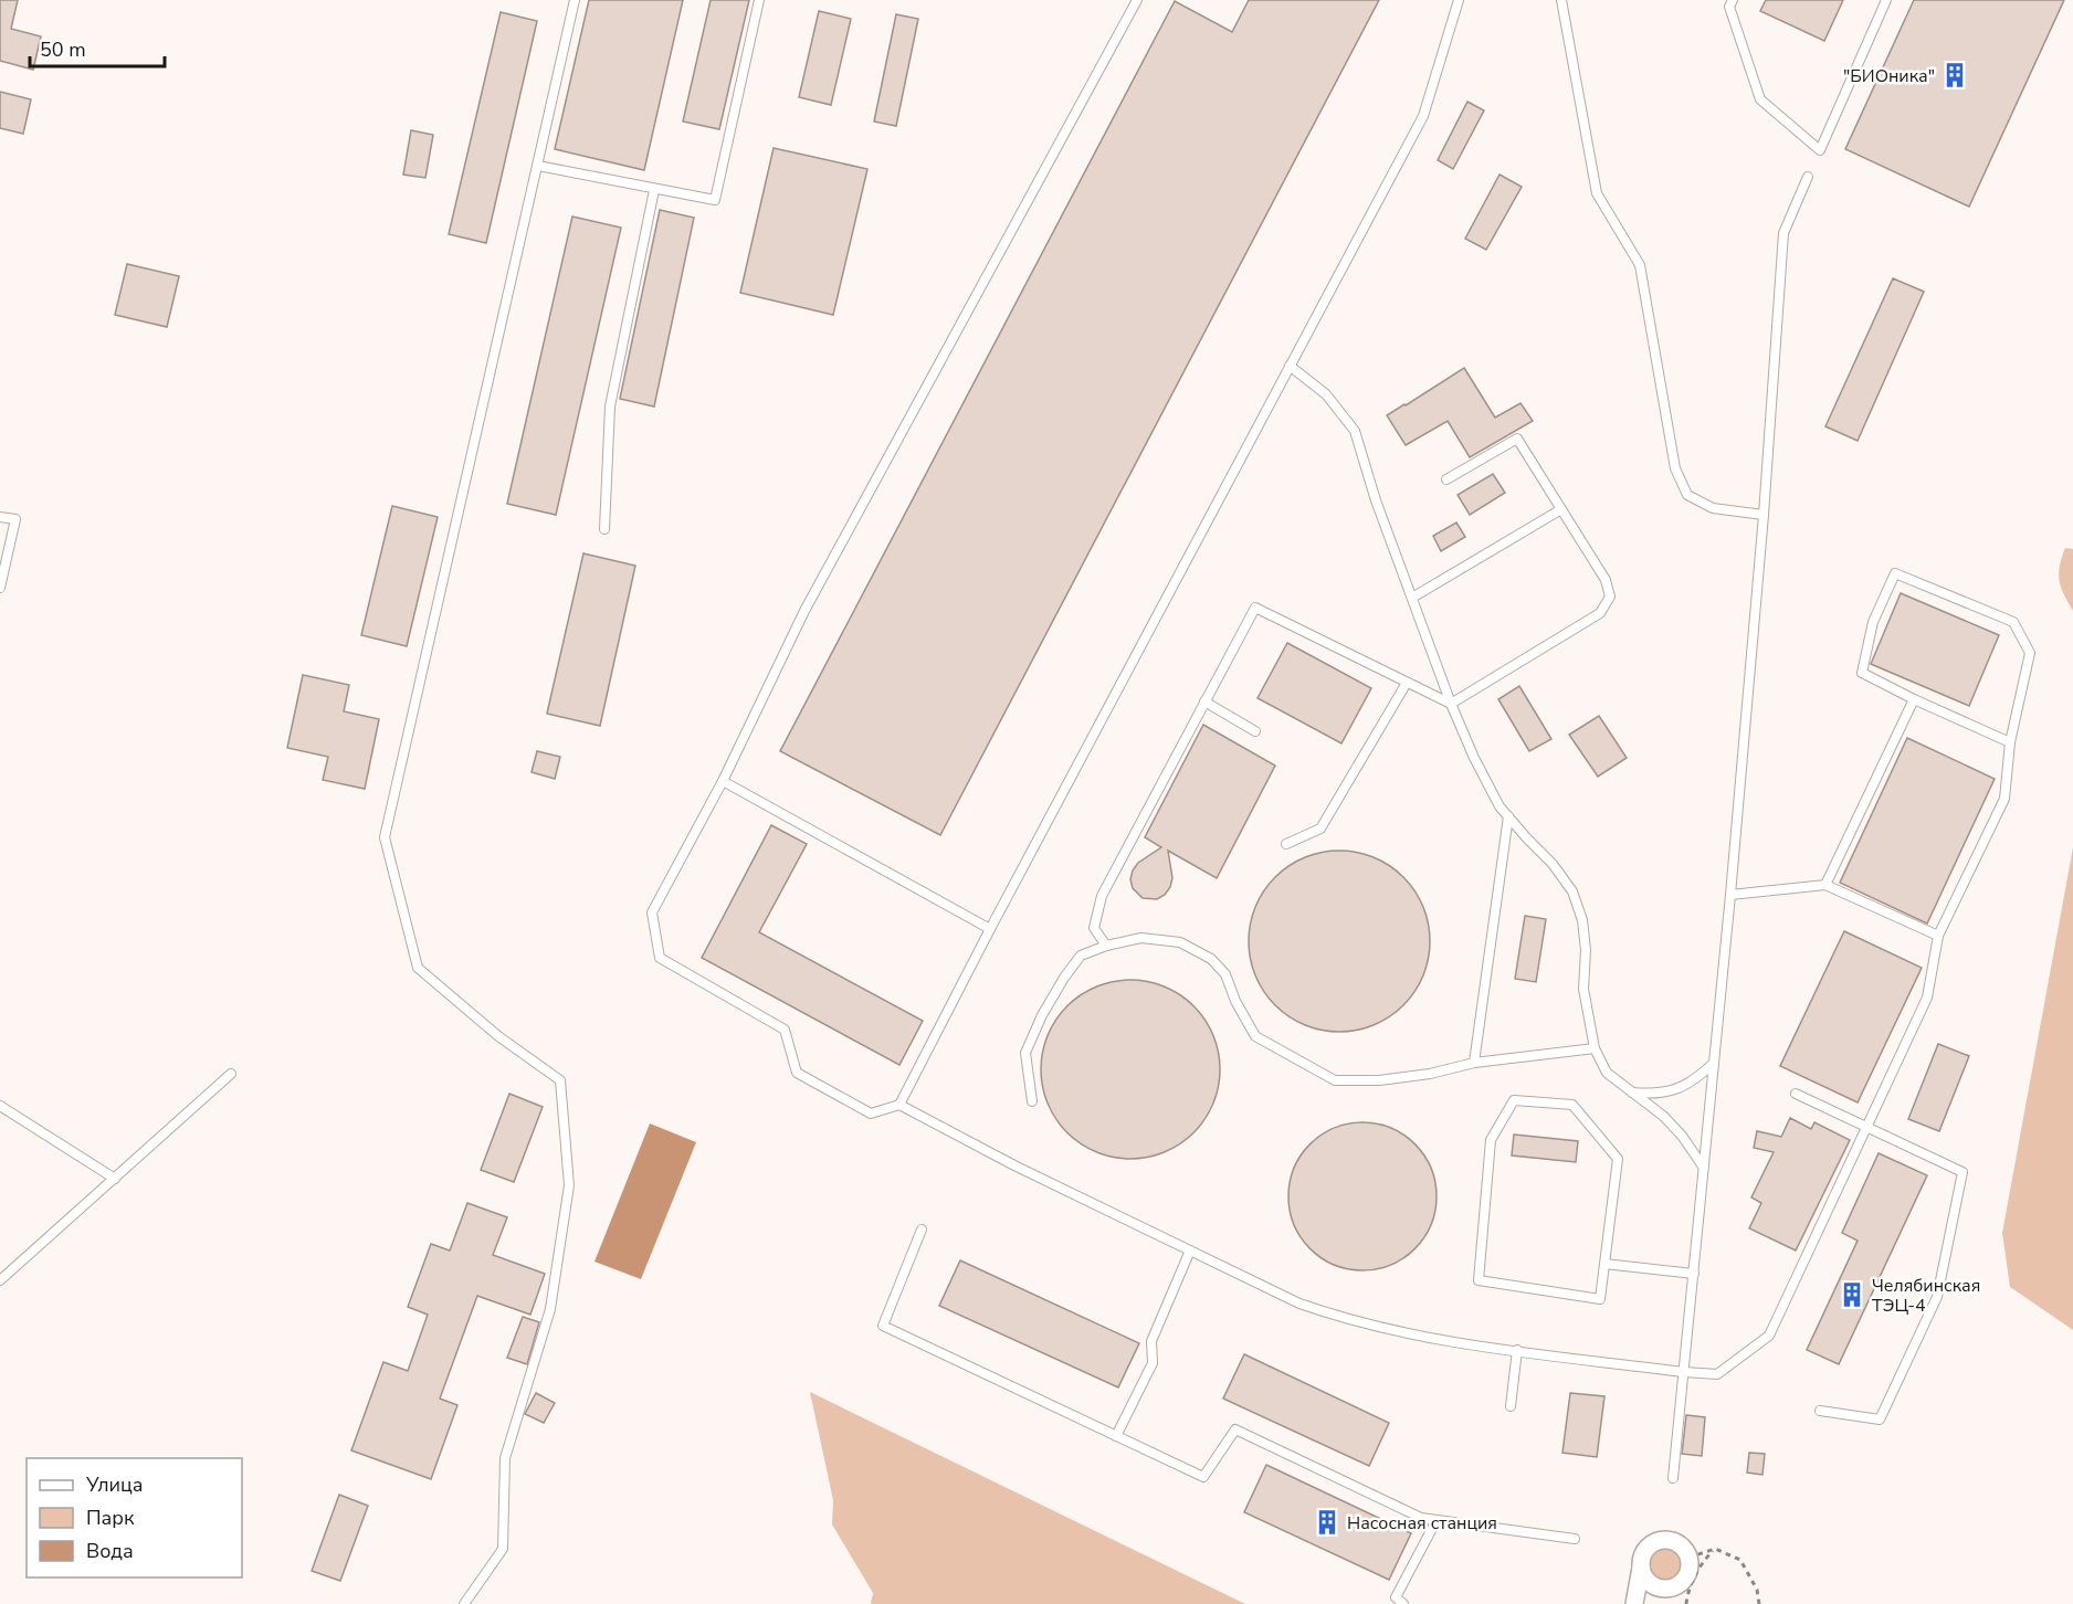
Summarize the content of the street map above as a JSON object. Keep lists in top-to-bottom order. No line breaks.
{"places":{"building":["\"БИОника\"","Челябинская ТЭЦ-4","Насосная станция"]},"legend":["Улица","Парк","Вода"],"scale_bar":"50 m"}
